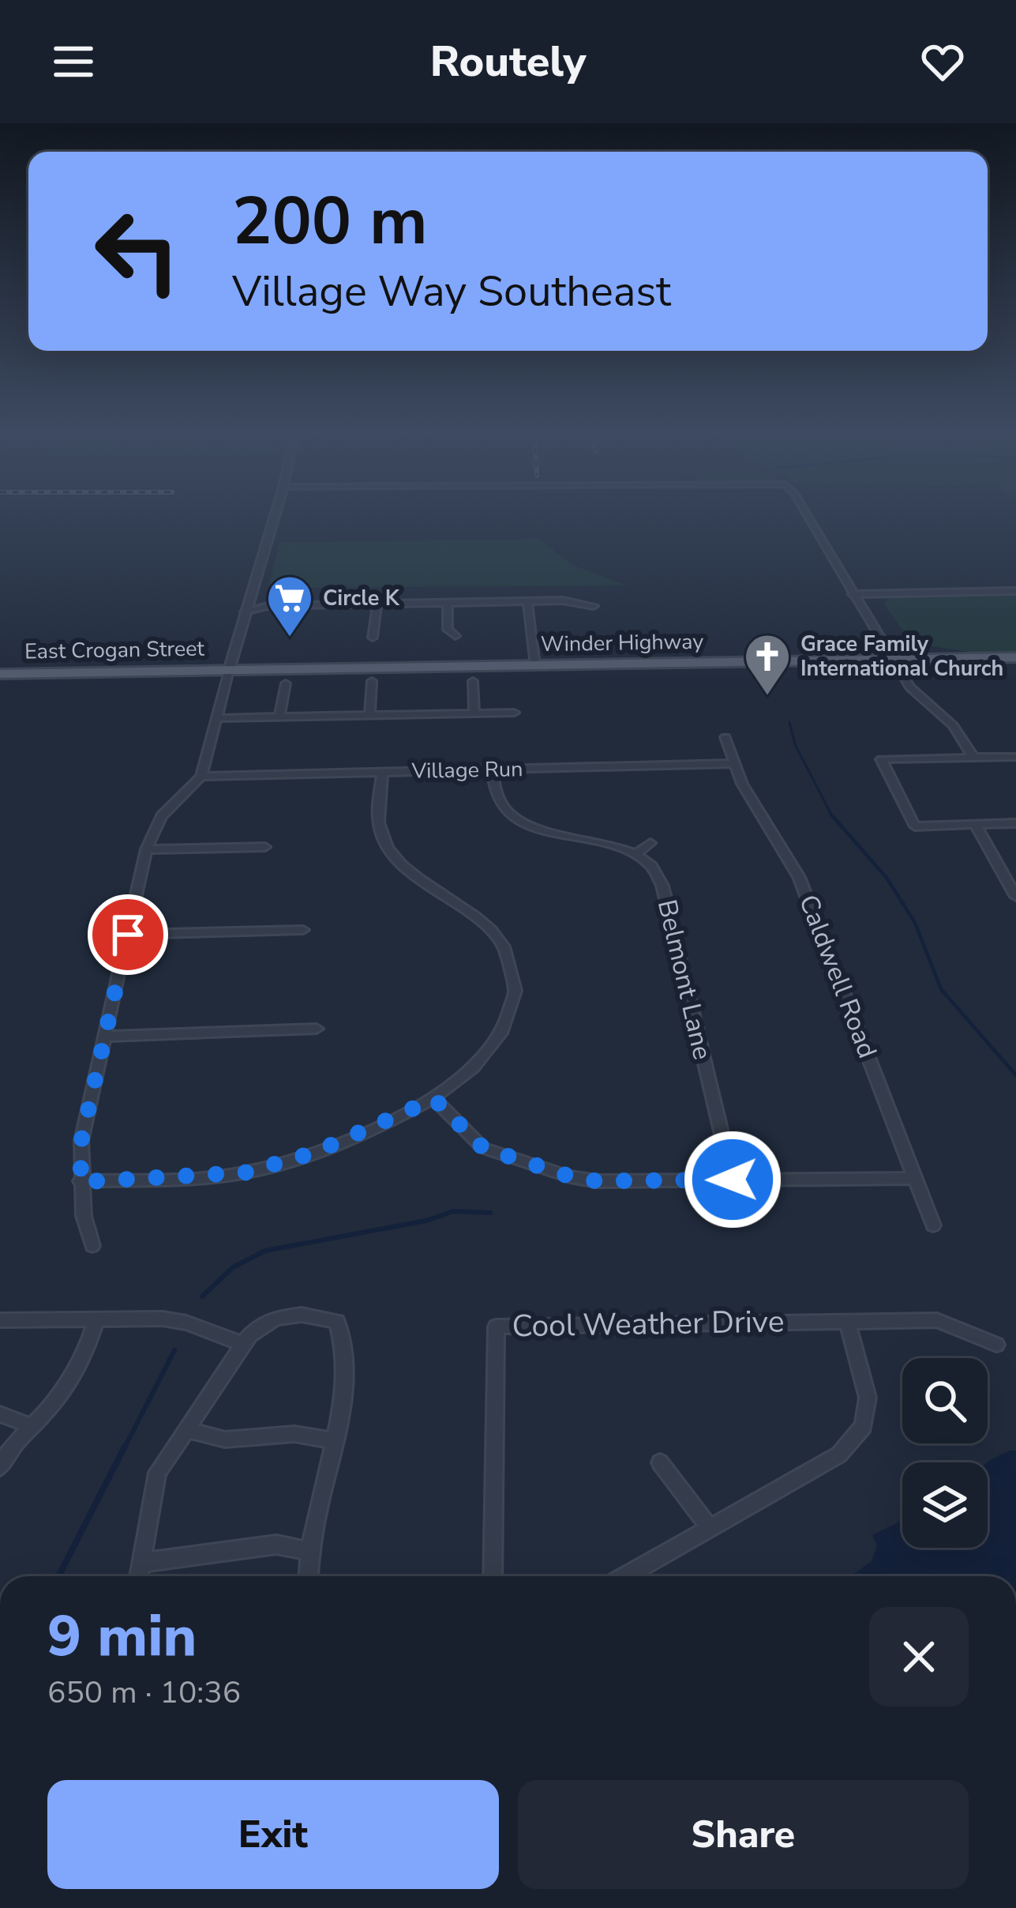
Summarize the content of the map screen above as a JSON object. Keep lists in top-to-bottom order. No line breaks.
{"streets":{"main road":["Winder Highway","East Crogan Street"],"street":["Village Run","Caldwell Road","Belmont Lane","Cool Weather Drive"]},"crossings":[["Winder Highway","East Crogan Street"],["Village Run","Caldwell Road"]],"places":{"supermarket":["Circle K"],"church":["Grace Family International Church"]},"page":{"header":"Routely","turn":["200 m","Village Way Southeast"],"heading":["9 min","650 m · 10:36"],"buttons":["Exit","Share"]}}
